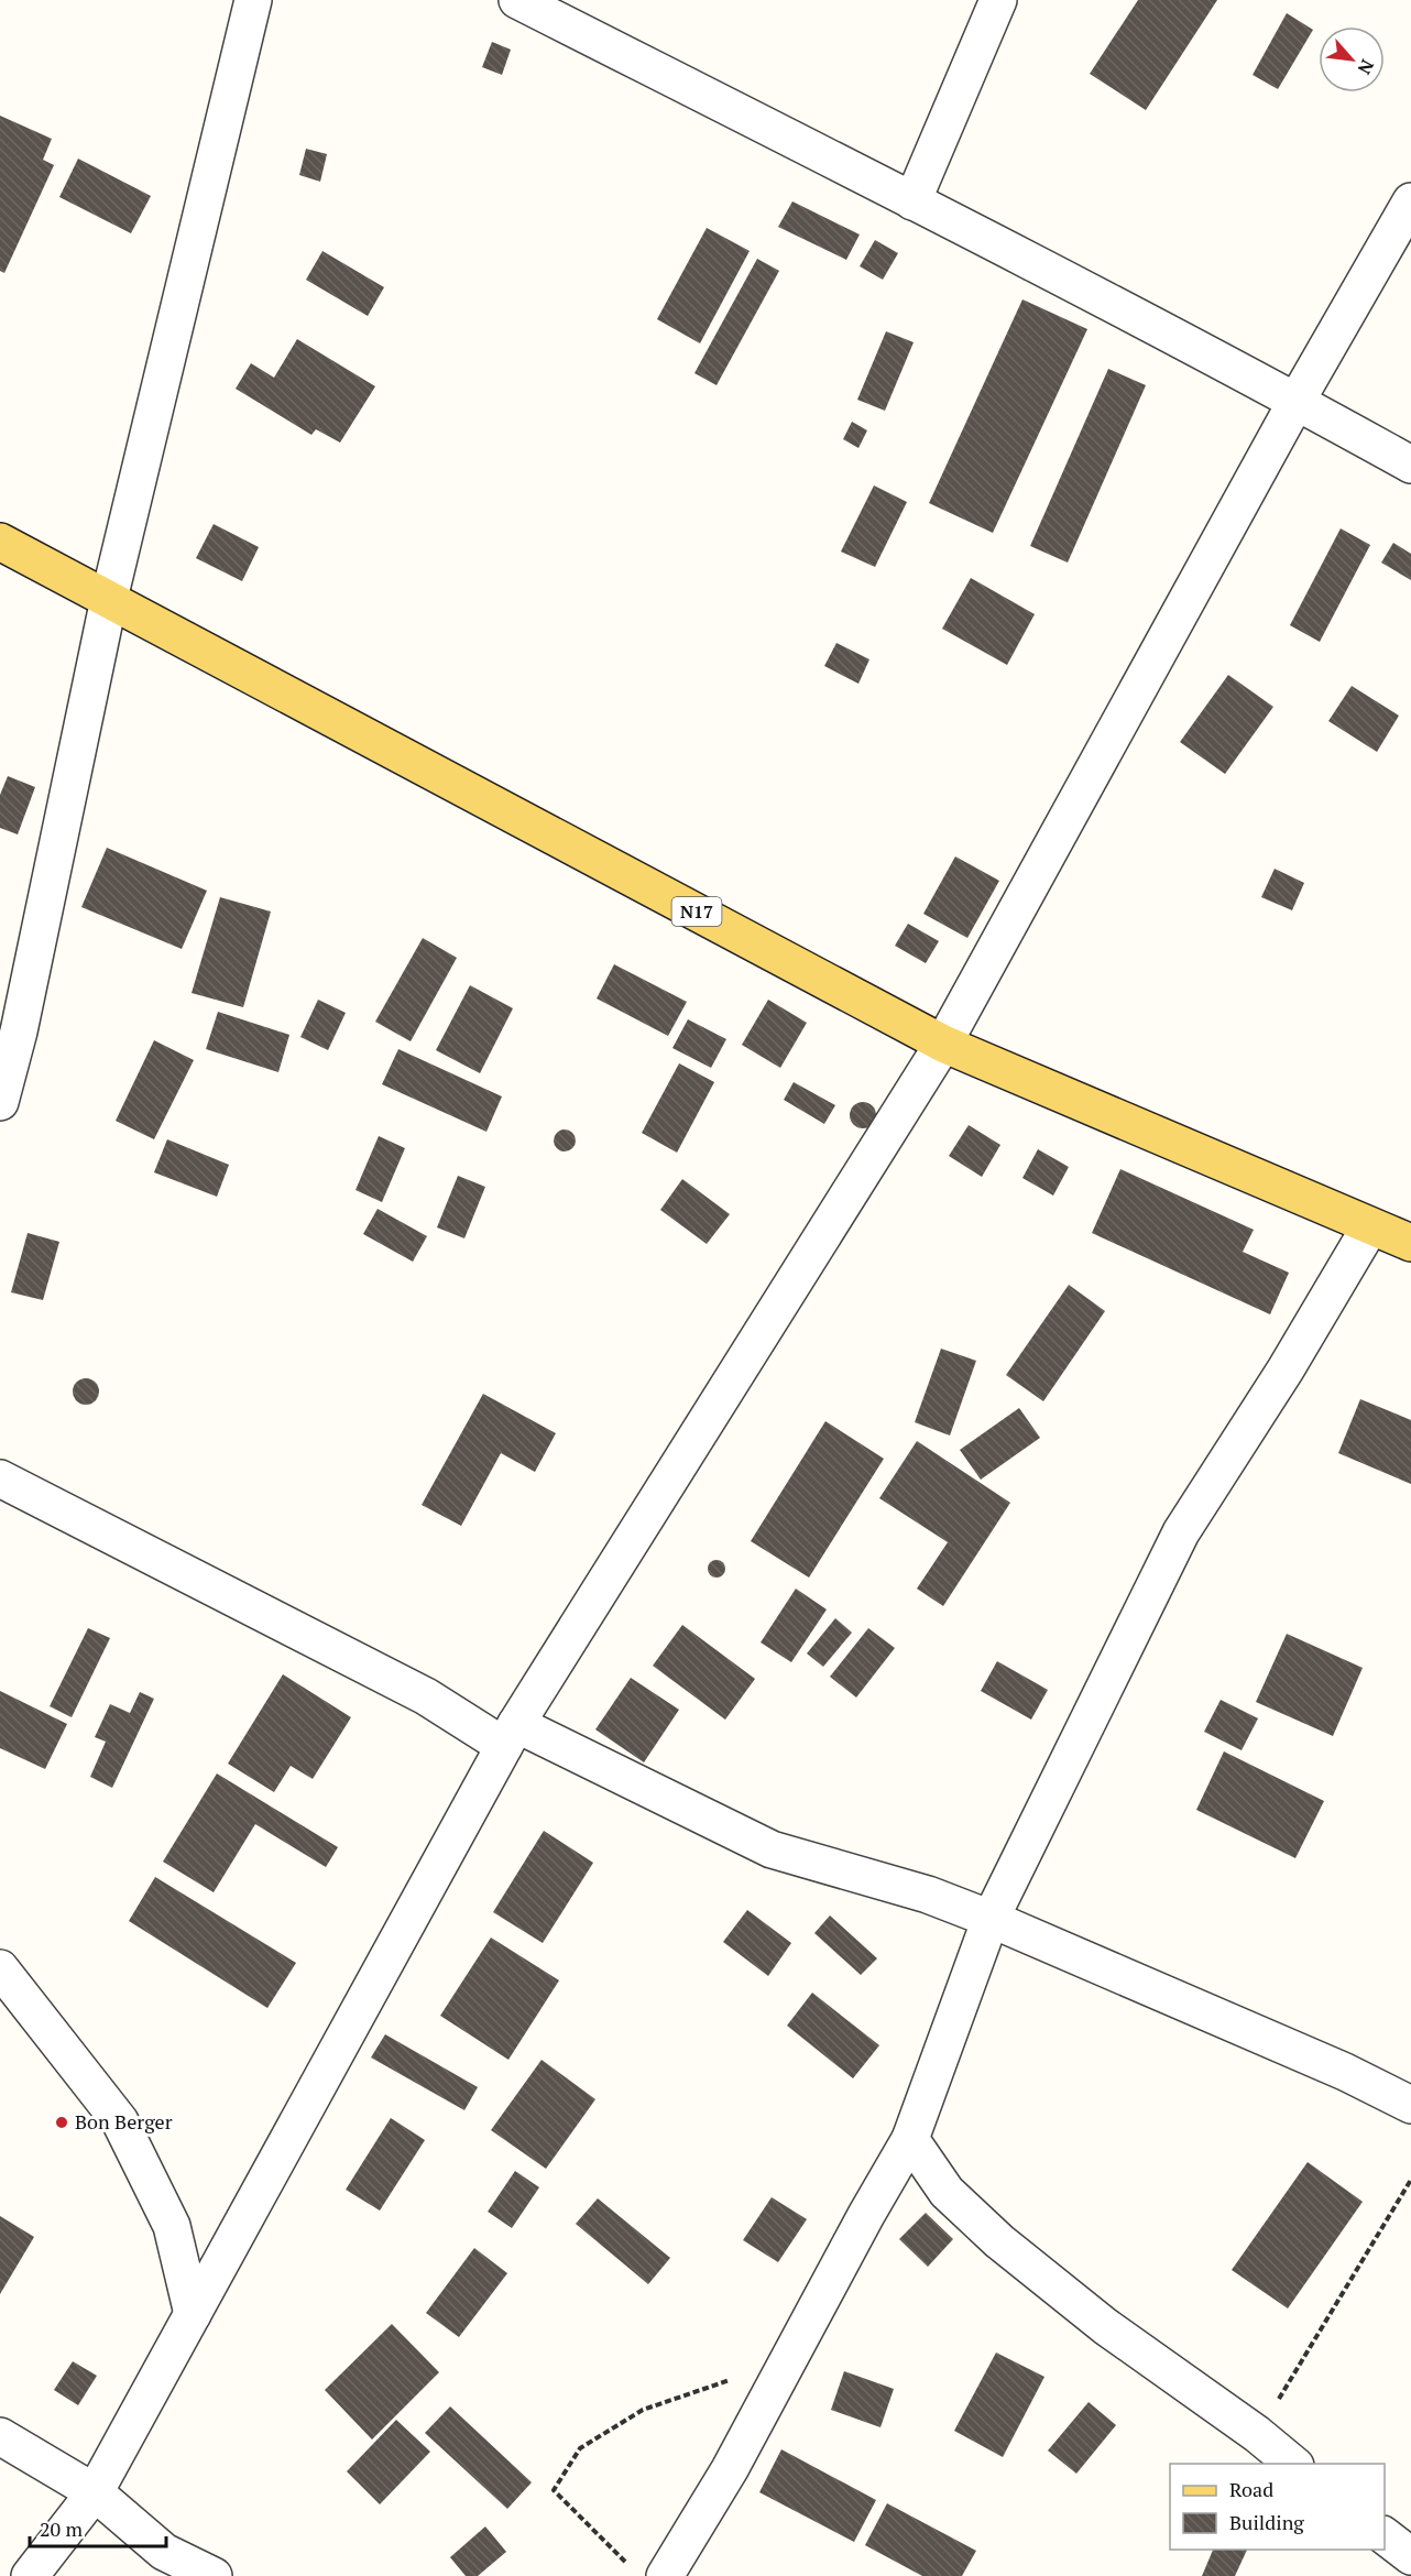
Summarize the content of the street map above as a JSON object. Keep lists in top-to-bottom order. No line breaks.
{"streets":{"main road":["N17"]},"places":["Bon Berger"],"legend":["Road","Building"],"scale_bar":"20 m","north":"bottom right"}
